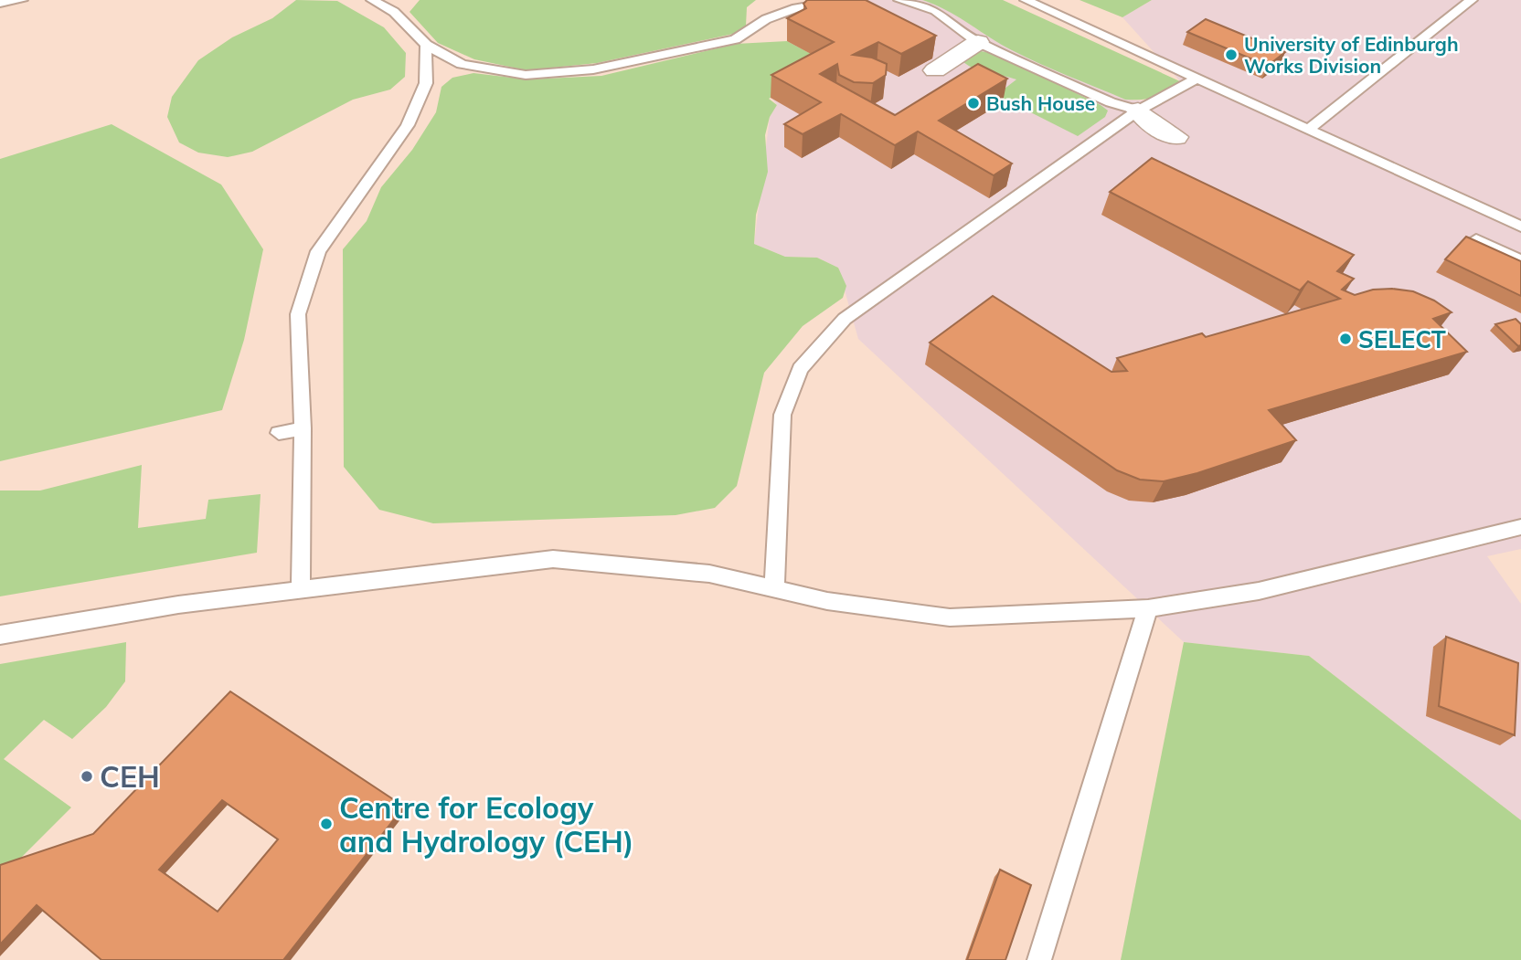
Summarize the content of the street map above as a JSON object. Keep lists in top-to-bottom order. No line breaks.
{"places":["University of Edinburgh Works Division","Bush House","SELECT","CEH","Centre for Ecology and Hydrology (CEH)"]}
